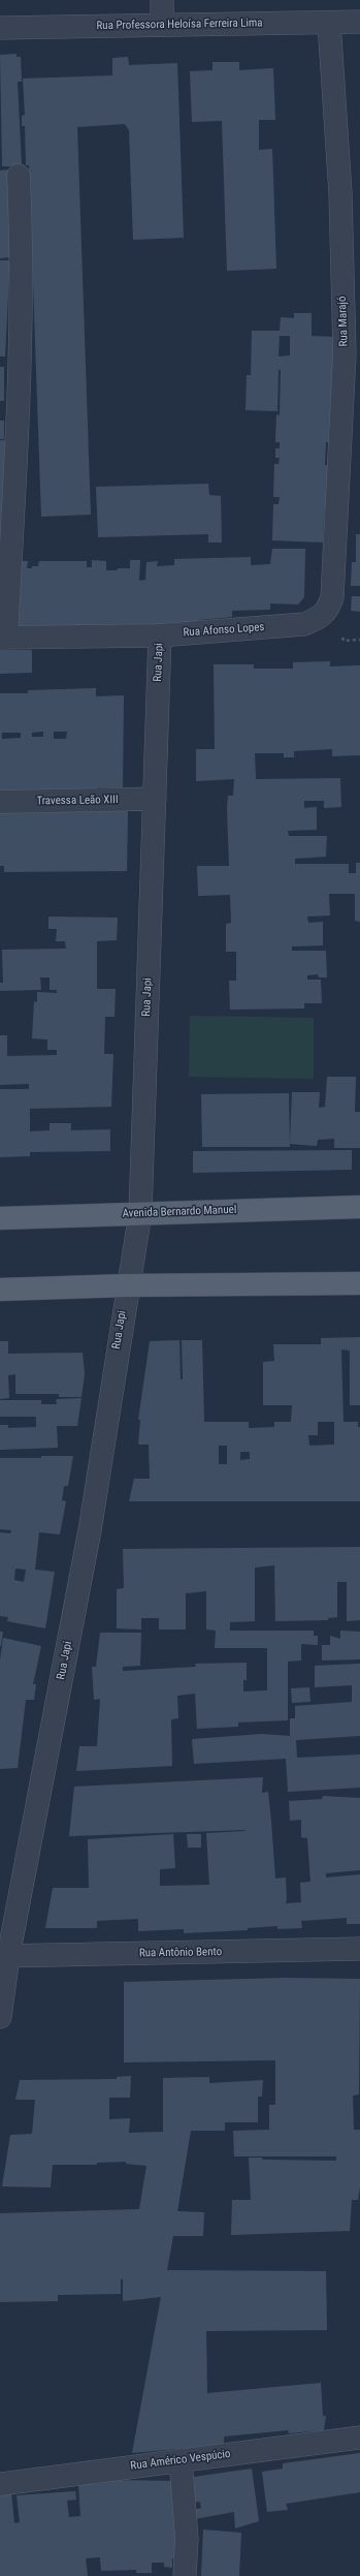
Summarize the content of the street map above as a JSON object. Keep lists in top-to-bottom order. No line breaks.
{"streets":{"main road":["Avenida Bernardo Manuel"],"street":["Rua Professora Heloísa Ferreira Lima","Rua Marajó","Rua Afonso Lopes","Rua Japi","Travessa Leão XIII","Rua Antônio Bento","Rua Américo Vespúcio"]},"crossings":[["Rua Professora Heloísa Ferreira Lima","Rua Marajó"],["Rua Marajó","Rua Afonso Lopes"],["Rua Afonso Lopes","Rua Japi"],["Rua Japi","Travessa Leão XIII"],["Rua Japi","Avenida Bernardo Manuel"],["Rua Japi","Rua Antônio Bento"]]}
